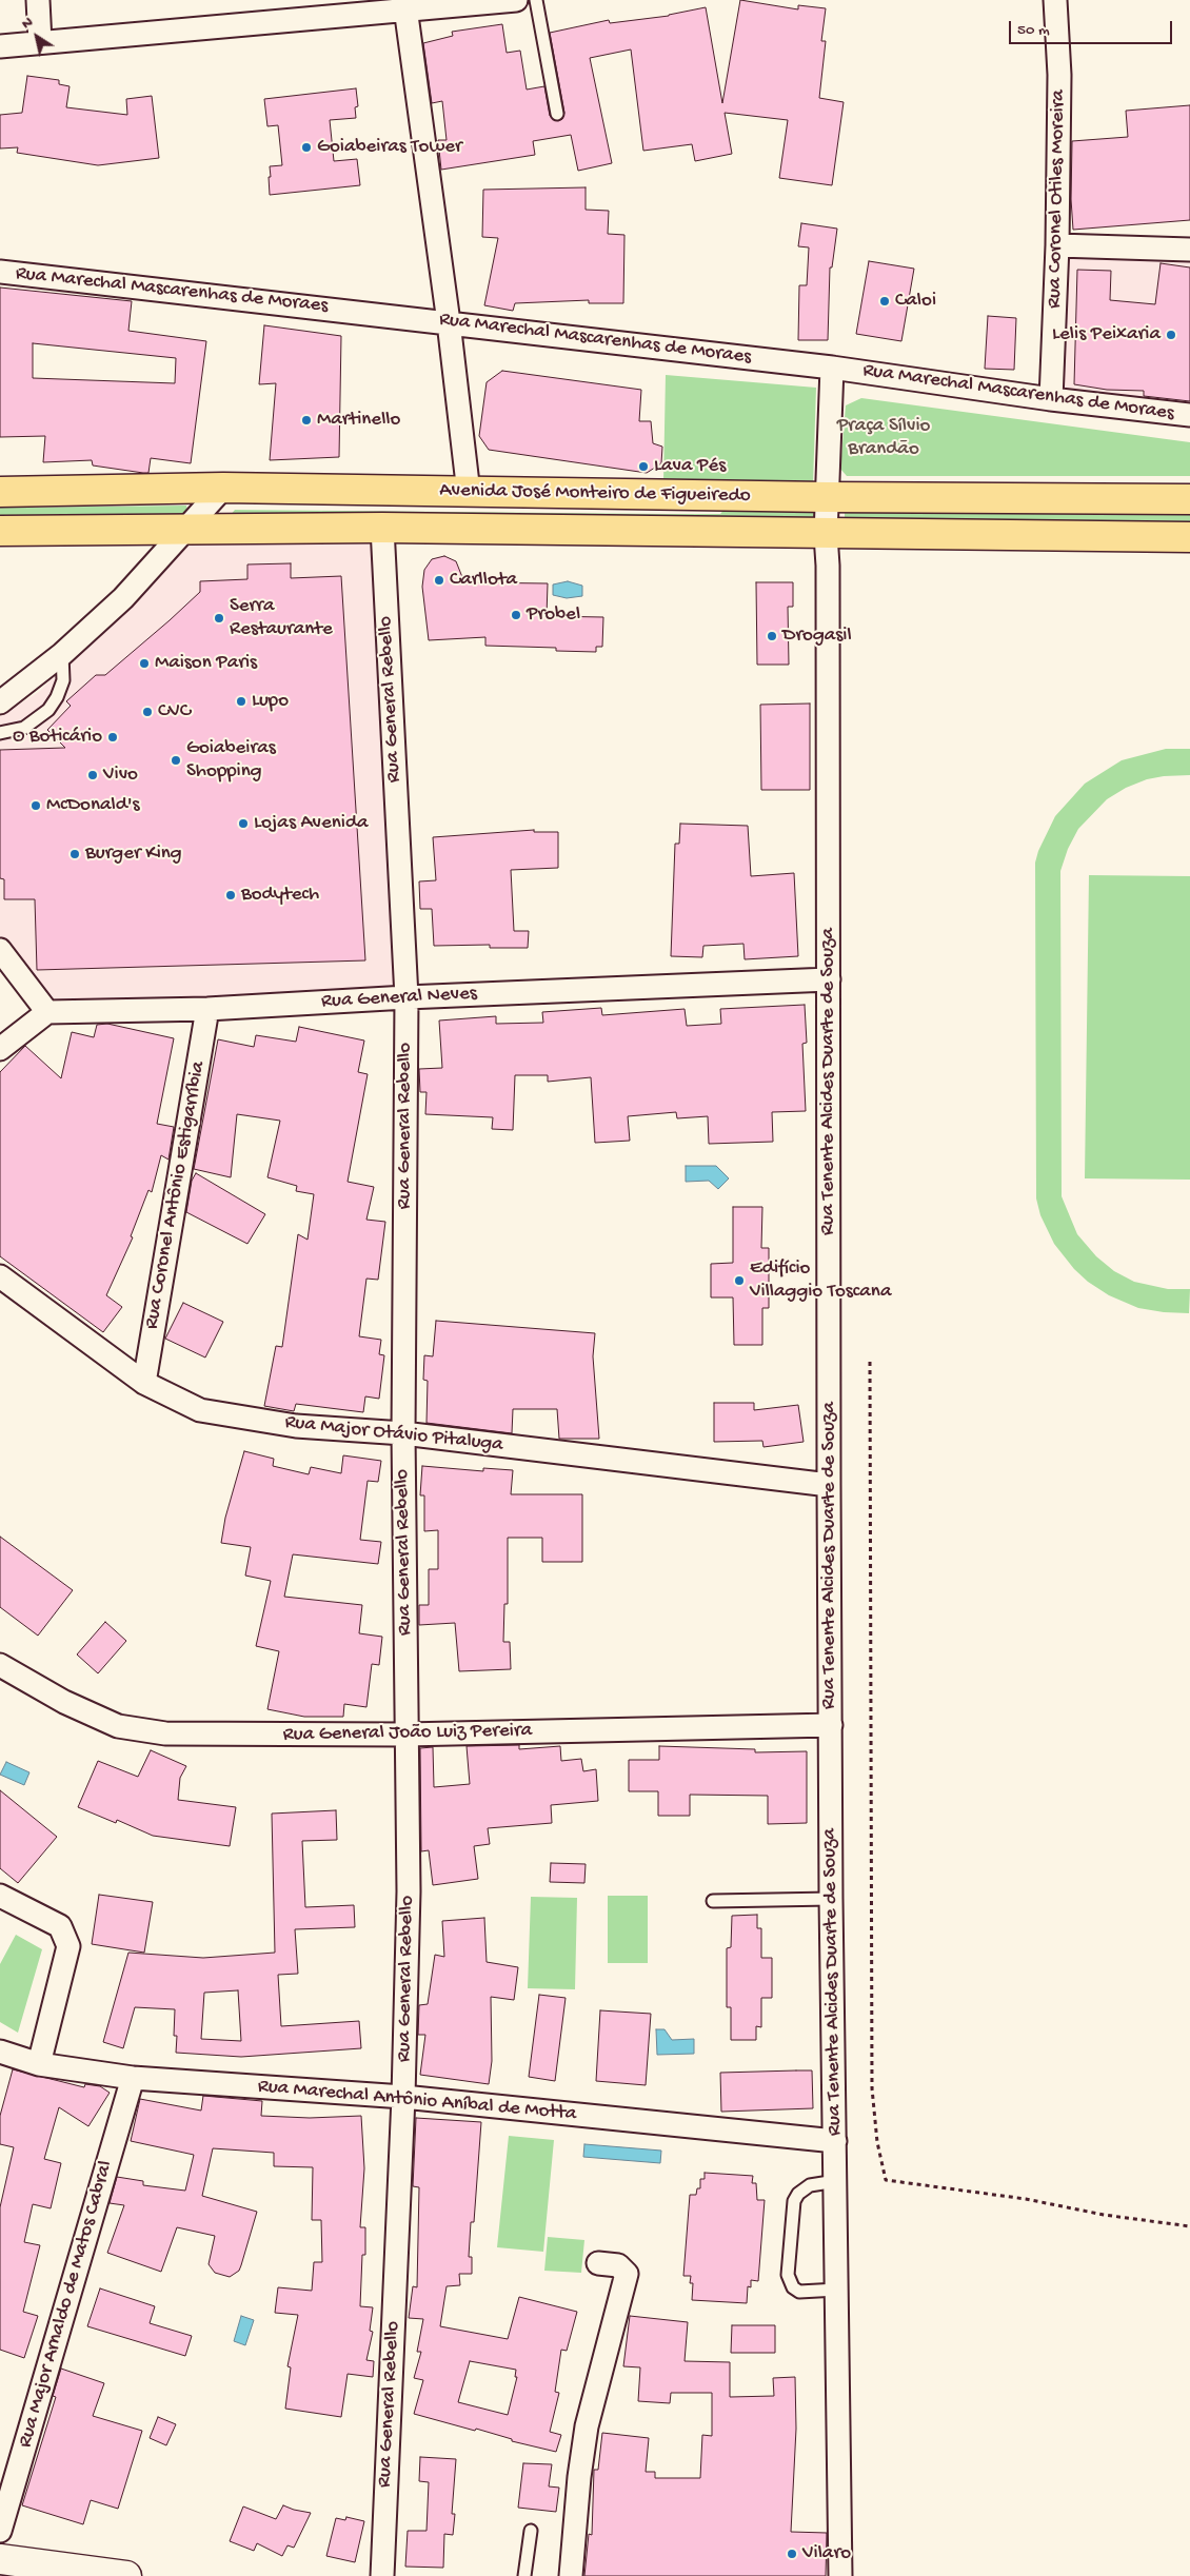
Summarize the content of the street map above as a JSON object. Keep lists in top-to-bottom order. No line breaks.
{"streets":{"main road":["Avenida José Monteiro de Figueiredo"],"street":["Rua Coronel Otiles Moreira","Rua Marechal Mascarenhas de Moraes","Rua General Rebello","Rua General Neves","Rua Tenente Alcides Duarte de Souza","Rua Coronel Antônio Estigarríbia","Rua Major Otávio Pitaluga","Rua General João Luiz Pereira","Rua Marechal Antônio Aníbal de Motta","Rua Major Arnaldo de Matos Cabral"]},"crossings":[["Rua Coronel Otiles Moreira","Rua Marechal Mascarenhas de Moraes"],["Rua Marechal Mascarenhas de Moraes","Rua Tenente Alcides Duarte de Souza"],["Avenida José Monteiro de Figueiredo","Rua Tenente Alcides Duarte de Souza"],["Rua General Rebello","Rua General Neves"],["Rua General Rebello","Rua Major Otávio Pitaluga"],["Rua General Rebello","Rua General João Luiz Pereira"],["Rua General Rebello","Rua Marechal Antônio Aníbal de Motta"],["Rua General Neves","Rua Tenente Alcides Duarte de Souza"],["Rua General Neves","Rua Coronel Antônio Estigarríbia"],["Rua Tenente Alcides Duarte de Souza","Rua Major Otávio Pitaluga"],["Rua Tenente Alcides Duarte de Souza","Rua General João Luiz Pereira"],["Rua Tenente Alcides Duarte de Souza","Rua Marechal Antônio Aníbal de Motta"],["Rua Coronel Antônio Estigarríbia","Rua Major Otávio Pitaluga"],["Rua Marechal Antônio Aníbal de Motta","Rua Major Arnaldo de Matos Cabral"]],"parks":["Praça Sílvio Brandão"],"places":["Goiabeiras Tower","Caloi","Lelis Peixaria","Martinello","Lava Pés","Carllota","Probel","Serra Restaurante","Drogasil","Maison Paris","Lupo","CVC","O Boticário","Goiabeiras Shopping","Vivo","McDonald's","Lojas Avenida","Burger King","Bodytech","Edifício Villaggio Toscana","Vilaro"],"scale_bar":"50 m","north":"top left"}
